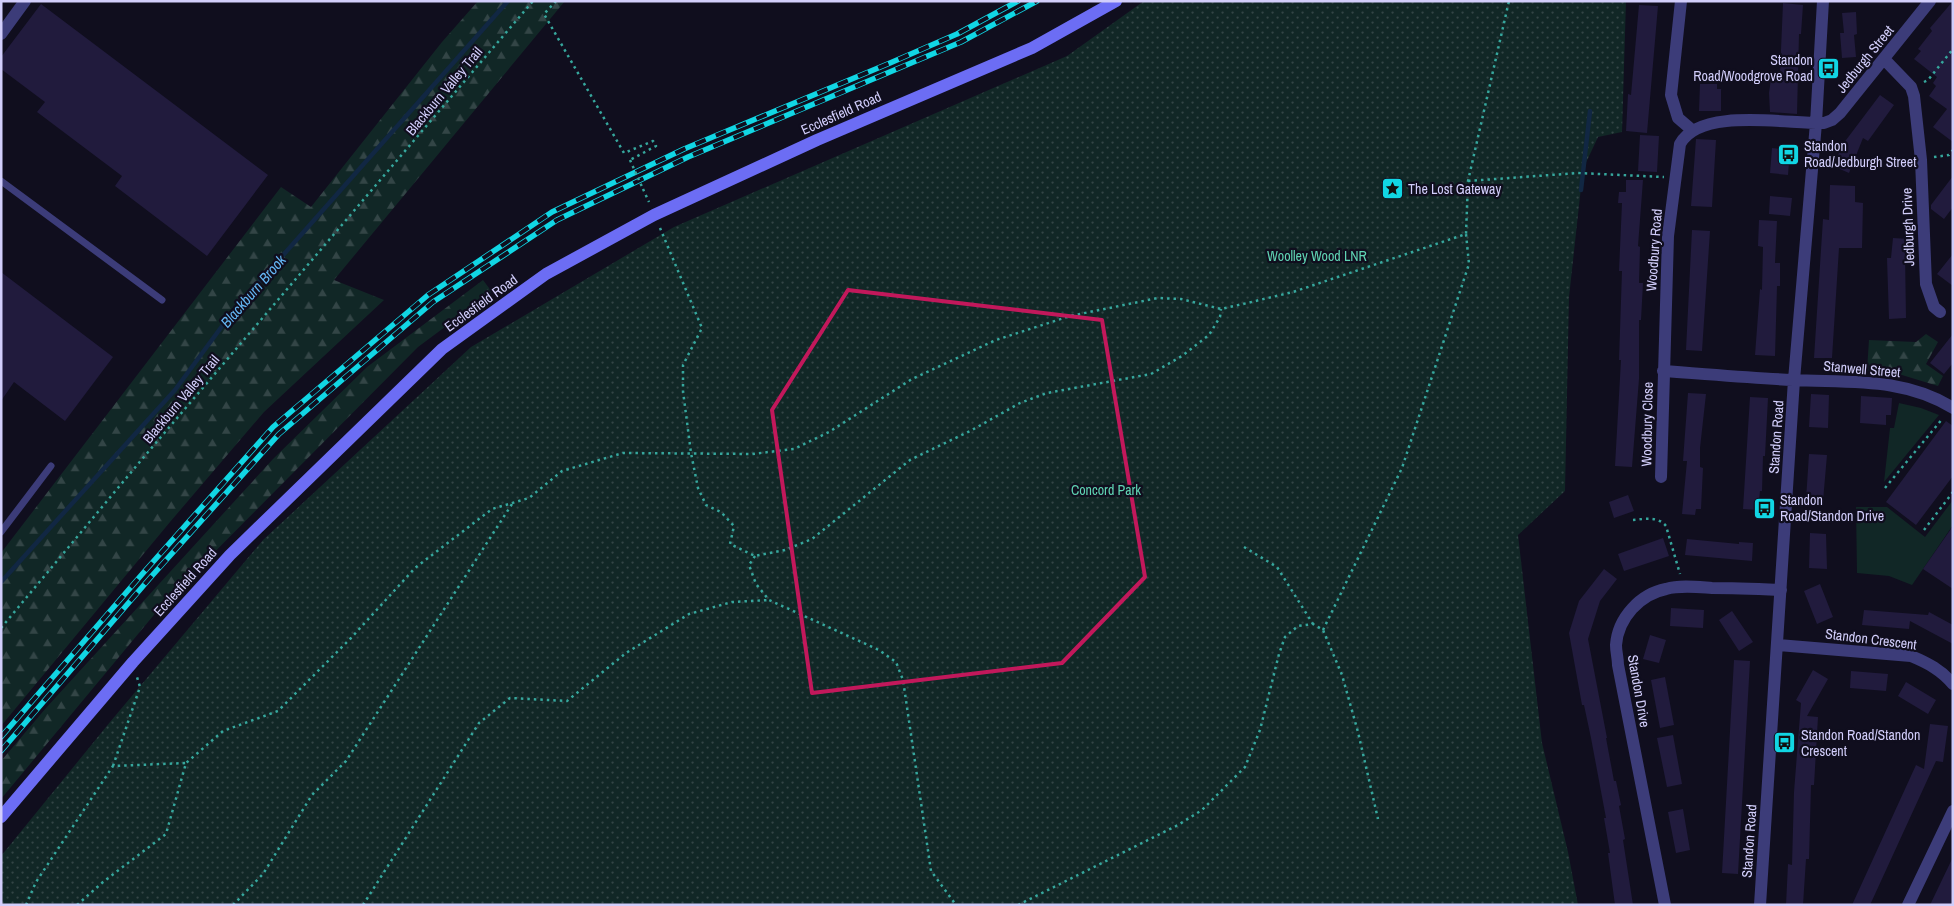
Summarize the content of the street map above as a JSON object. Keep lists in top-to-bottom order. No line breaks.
{"streets":{"main road":["Ecclesfield Road"],"street":["Jedburgh Street","Jedburgh Drive","Woodbury Road","Stanwell Street","Woodbury Close","Standon Road","Standon Crescent","Standon Drive"],"path":["Blackburn Valley Trail"]},"crossings":[["Jedburgh Street","Standon Road"],["Woodbury Road","Woodbury Close"],["Stanwell Street","Standon Road"],["Standon Road","Standon Crescent"],["Standon Road","Standon Drive"]],"water":["Blackburn Brook"],"parks":["Woolley Wood LNR","Concord Park"],"places":{"bus stop":["Standon Road/Woodgrove Road","Standon Road/Jedburgh Street","Standon Road/Standon Drive","Standon Road/Standon Crescent"],"place":["The Lost Gateway"]}}
